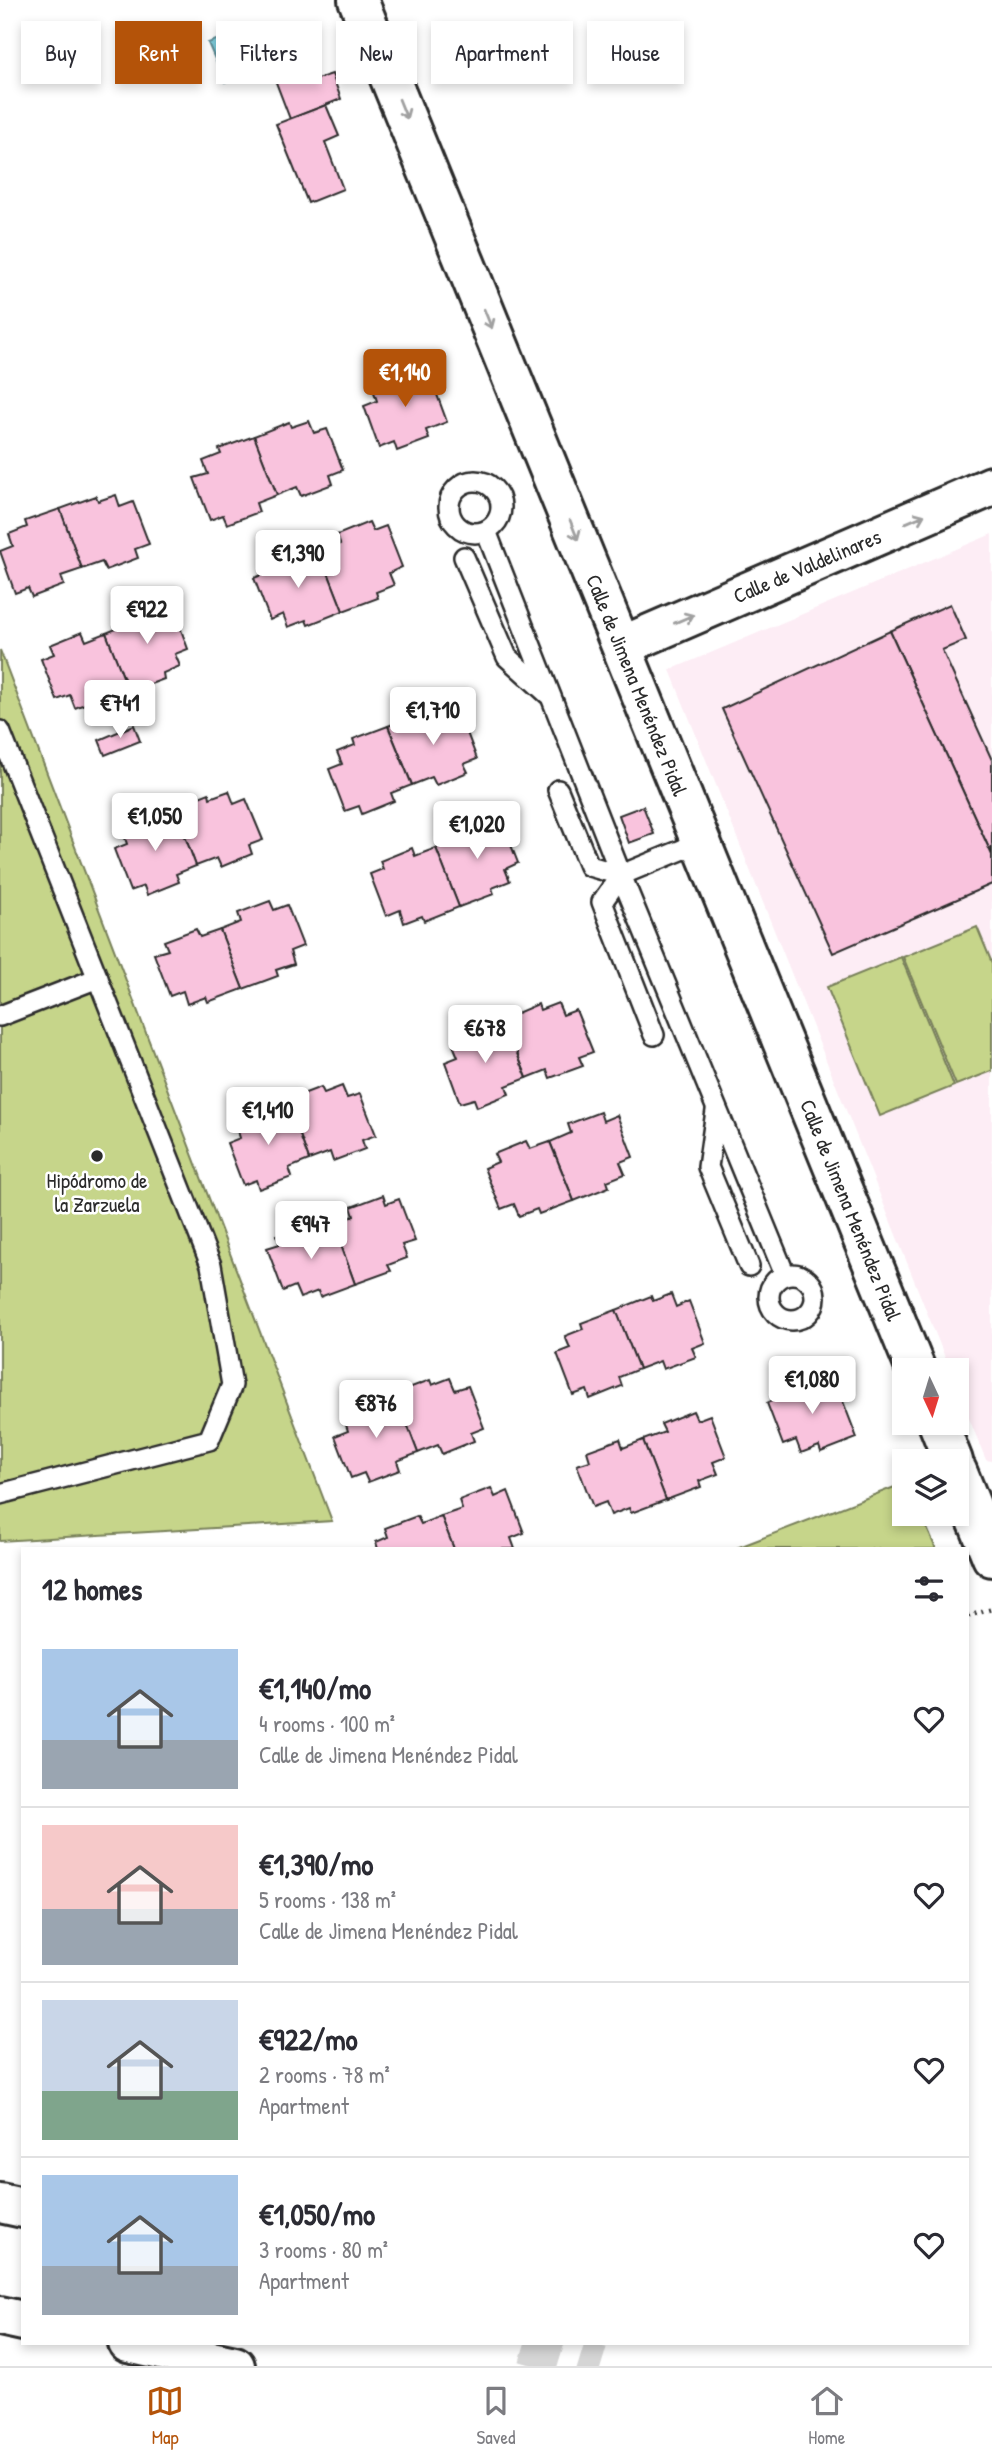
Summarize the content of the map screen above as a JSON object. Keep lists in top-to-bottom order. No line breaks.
{"streets":{"main road":["Calle de Valdelinares","Calle de Jimena Menéndez Pidal"]},"crossings":[["Calle de Valdelinares","Calle de Jimena Menéndez Pidal"]],"one_way":["Calle de Valdelinares","Calle de Jimena Menéndez Pidal"],"places":["Hipódromo de la Zarzuela"],"north":"bottom","page":{"chip":["Buy","Rent","Filters","New","Apartment","House"],"price":["€1,140","€1,390","€922","€741","€1,710","€1,050","€1,020","€678","€1,410","€947","€1,080","€876"],"heading":"12 homes","list":[{"name":"€1,140/mo","note":"4 rooms · 100 m² · Calle de Jimena Menéndez Pidal"},{"name":"€1,390/mo","note":"5 rooms · 138 m² · Calle de Jimena Menéndez Pidal"},{"name":"€922/mo","note":"2 rooms · 78 m² · Apartment"},{"name":"€1,050/mo","note":"3 rooms · 80 m² · Apartment"}],"tabs":["Map","Saved","Home"]}}
